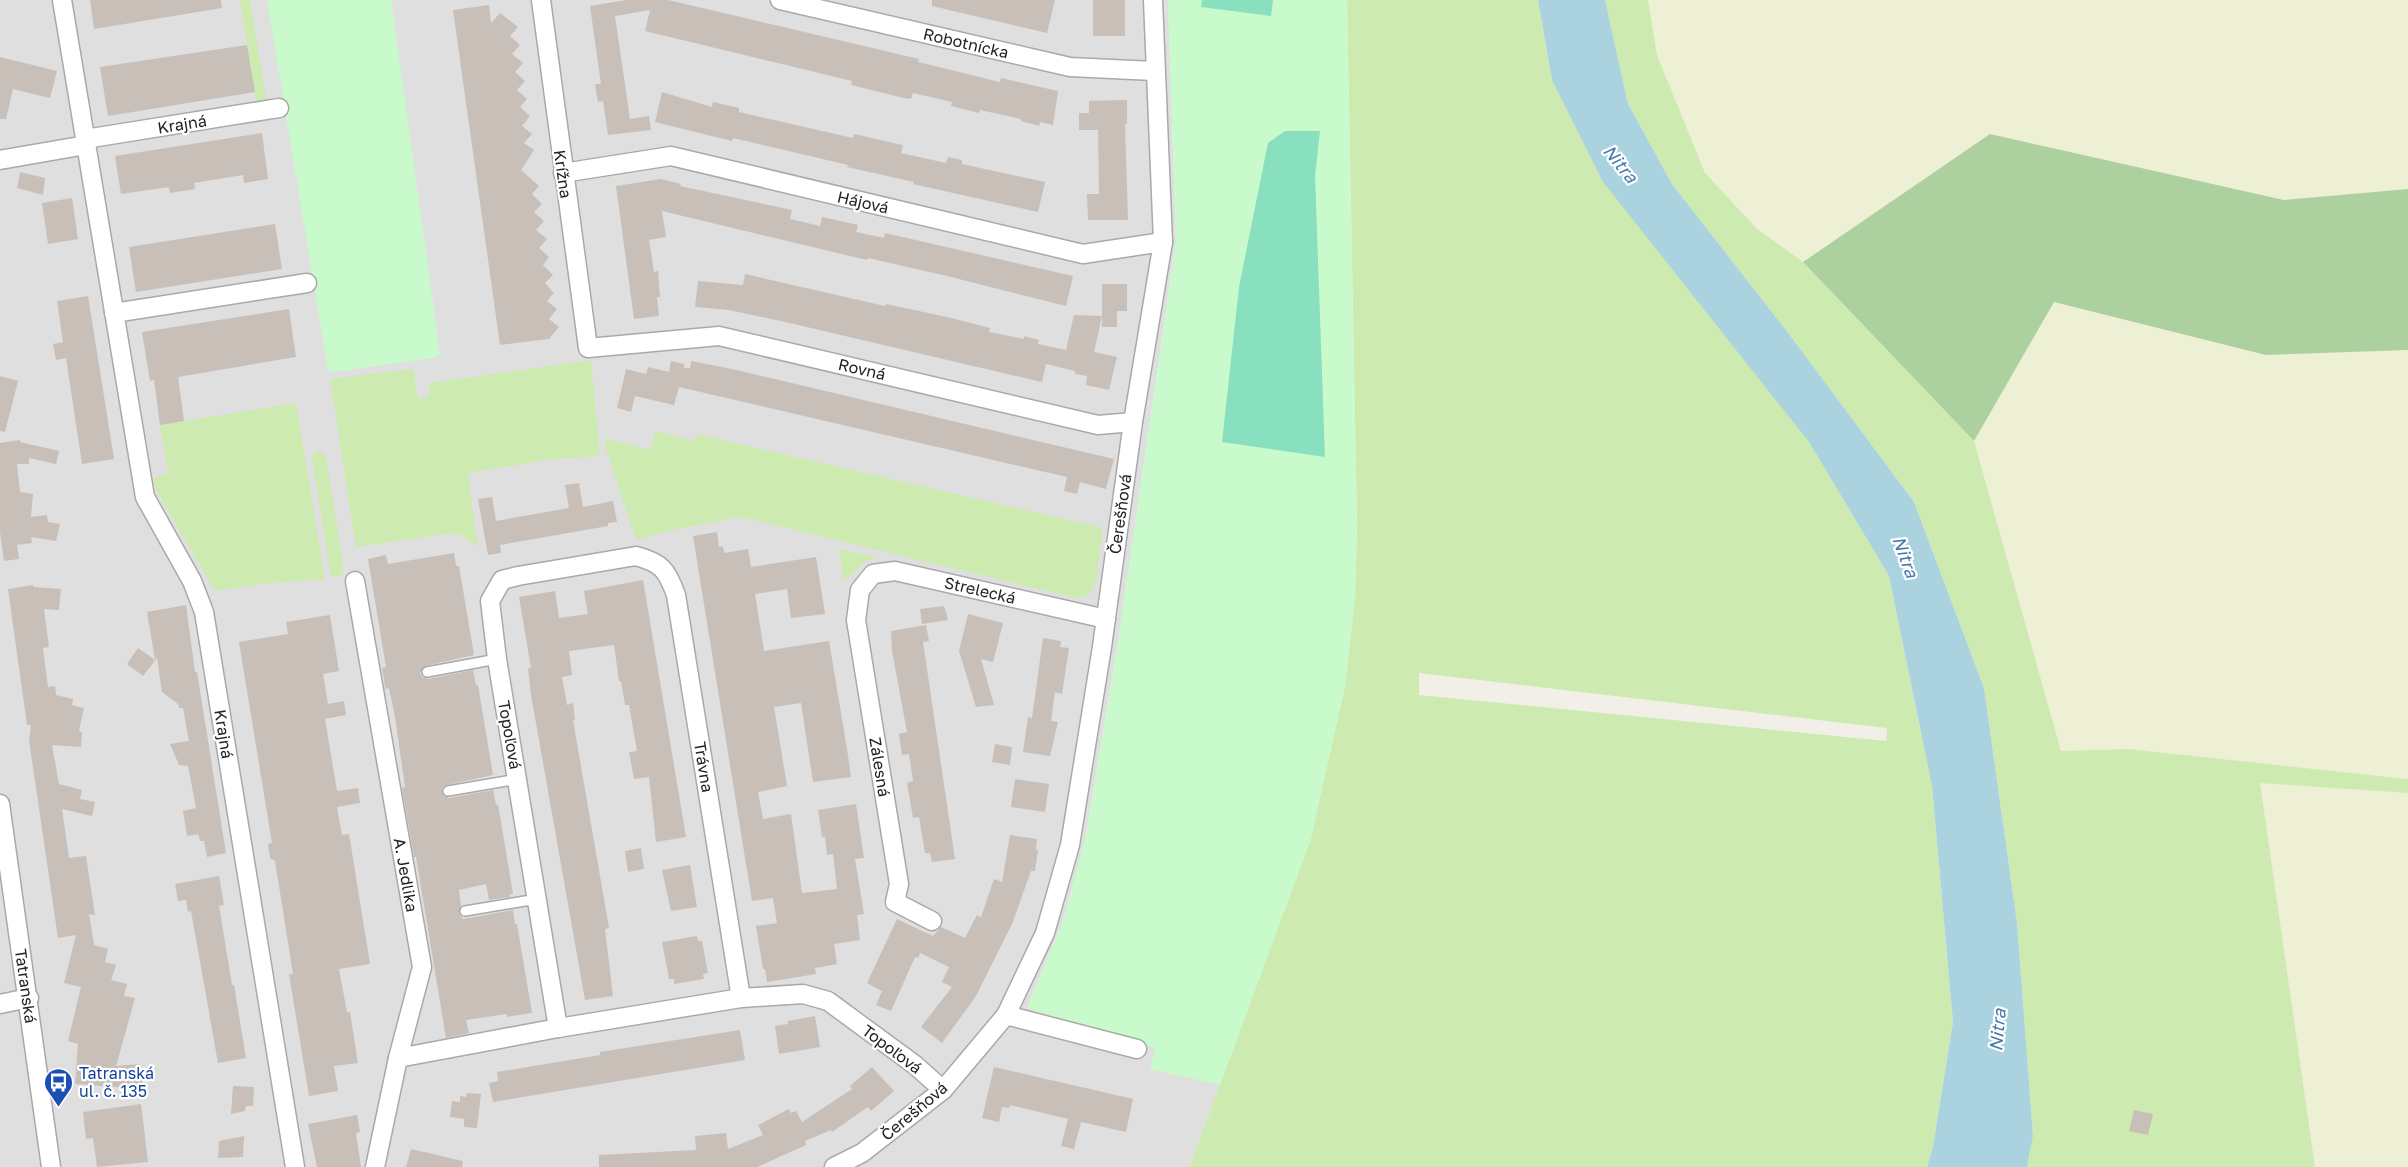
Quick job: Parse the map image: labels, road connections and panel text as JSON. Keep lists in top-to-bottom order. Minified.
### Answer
{"streets":{"street":["Robotnícka","Krajná","Krížna","Hájová","Rovná","Čerešňová","Strelecká","Topoľová","Trávna","Zálesná","A. Jedlika","Tatranská"]},"crossings":[["Robotnícka","Čerešňová"],["Krížna","Hájová"],["Krížna","Rovná"],["Hájová","Čerešňová"],["Rovná","Čerešňová"],["Čerešňová","Strelecká"],["Čerešňová","Topoľová"],["Strelecká","Zálesná"],["Topoľová","Trávna"],["Topoľová","A. Jedlika"]],"water":["Nitra"],"places":{"bus stop":["Tatranská ul. č. 135"]}}
